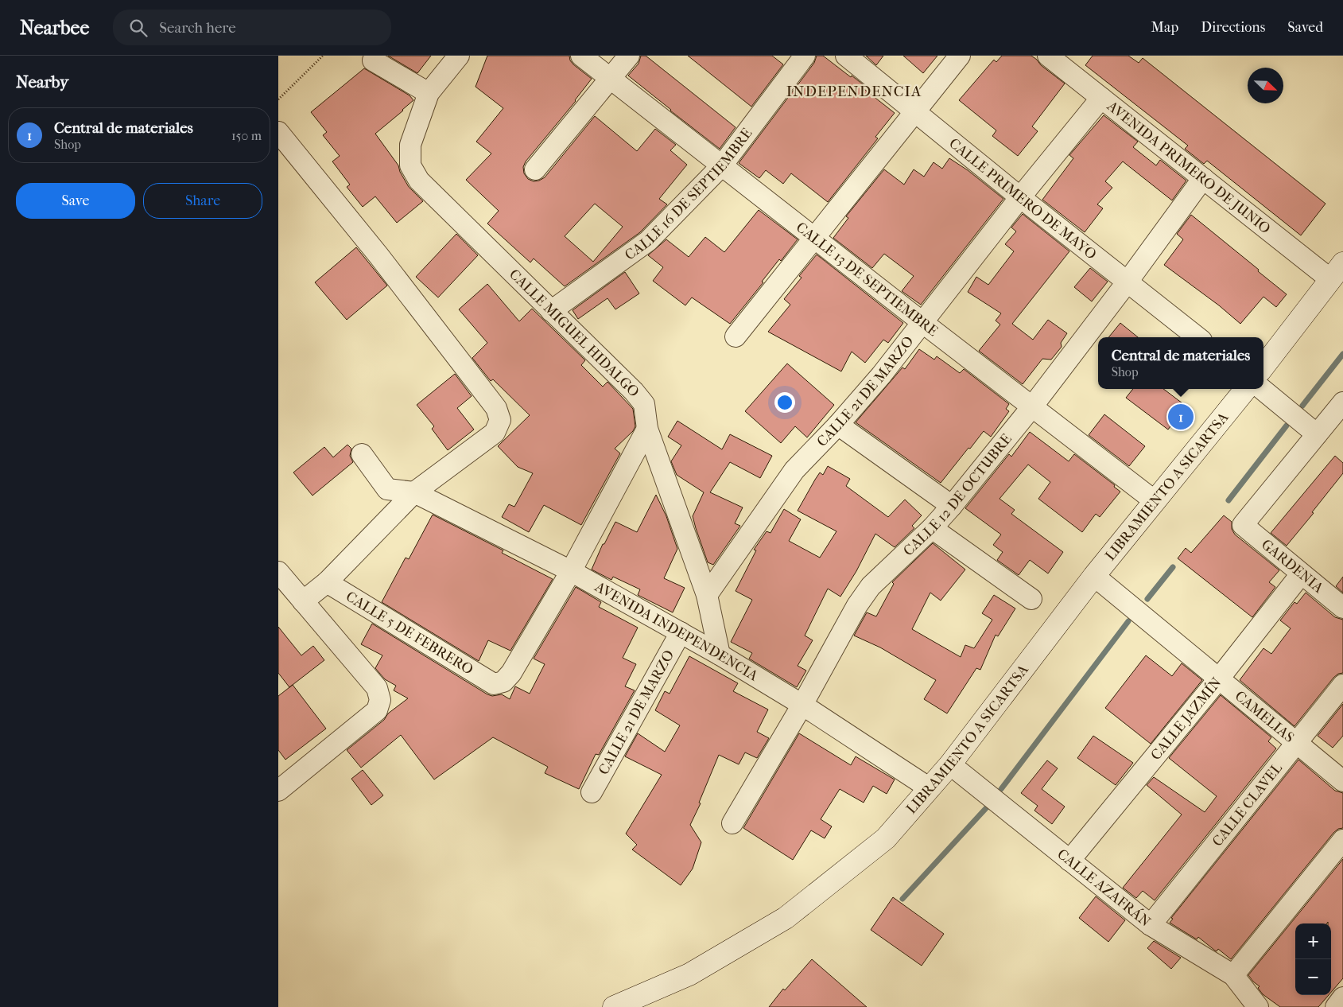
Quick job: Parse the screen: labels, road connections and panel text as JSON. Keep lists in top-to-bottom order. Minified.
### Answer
{"streets":{"main road":["LIBRAMIENTO A SICARTSA"],"street":["AVENIDA PRIMERO DE JUNIO","CALLE 16 DE SEPTIEMBRE","CALLE PRIMERO DE MAYO","CALLE 13 DE SEPTIEMBRE","CALLE MIGUEL HIDALGO","CALLE 21 DE MARZO","CALLE 12 DE OCTUBRE","GARDENIA","AVENIDA INDEPENDENCIA","CALLE 5 DE FEBRERO","CAMELIAS","CALLE JAZMÍN","CALLE CLAVEL","CALLE AZAFRÁN"]},"crossings":[["AVENIDA PRIMERO DE JUNIO","CALLE 21 DE MARZO"],["AVENIDA PRIMERO DE JUNIO","CALLE 12 DE OCTUBRE"],["CALLE 16 DE SEPTIEMBRE","CALLE 13 DE SEPTIEMBRE"],["CALLE 16 DE SEPTIEMBRE","CALLE MIGUEL HIDALGO"],["CALLE PRIMERO DE MAYO","CALLE 21 DE MARZO"],["CALLE PRIMERO DE MAYO","CALLE 12 DE OCTUBRE"],["CALLE 13 DE SEPTIEMBRE","CALLE 21 DE MARZO"],["CALLE 13 DE SEPTIEMBRE","LIBRAMIENTO A SICARTSA"],["CALLE 13 DE SEPTIEMBRE","CALLE 12 DE OCTUBRE"],["CALLE MIGUEL HIDALGO","CALLE 21 DE MARZO"],["CALLE MIGUEL HIDALGO","AVENIDA INDEPENDENCIA"],["CALLE 21 DE MARZO","AVENIDA INDEPENDENCIA"],["LIBRAMIENTO A SICARTSA","AVENIDA INDEPENDENCIA"],["LIBRAMIENTO A SICARTSA","CAMELIAS"],["LIBRAMIENTO A SICARTSA","CALLE AZAFRÁN"],["CALLE 12 DE OCTUBRE","AVENIDA INDEPENDENCIA"],["GARDENIA","CALLE JAZMÍN"],["AVENIDA INDEPENDENCIA","CALLE 5 DE FEBRERO"],["CAMELIAS","CALLE JAZMÍN"],["CAMELIAS","CALLE CLAVEL"],["CALLE JAZMÍN","CALLE AZAFRÁN"],["CALLE CLAVEL","CALLE AZAFRÁN"]],"districts":["INDEPENDENCIA"],"north":"bottom right","page":{"header":"Nearbee","search":"Search here","nav":["Map","Directions","Saved"],"heading":"Nearby","list":[{"mark":"1","name":"Central de materiales","note":"Shop","value":"150 m"}],"buttons":["Save","Share"],"popup":["Central de materiales","Shop"],"pins":"1","map_buttons":["+","−"]}}
